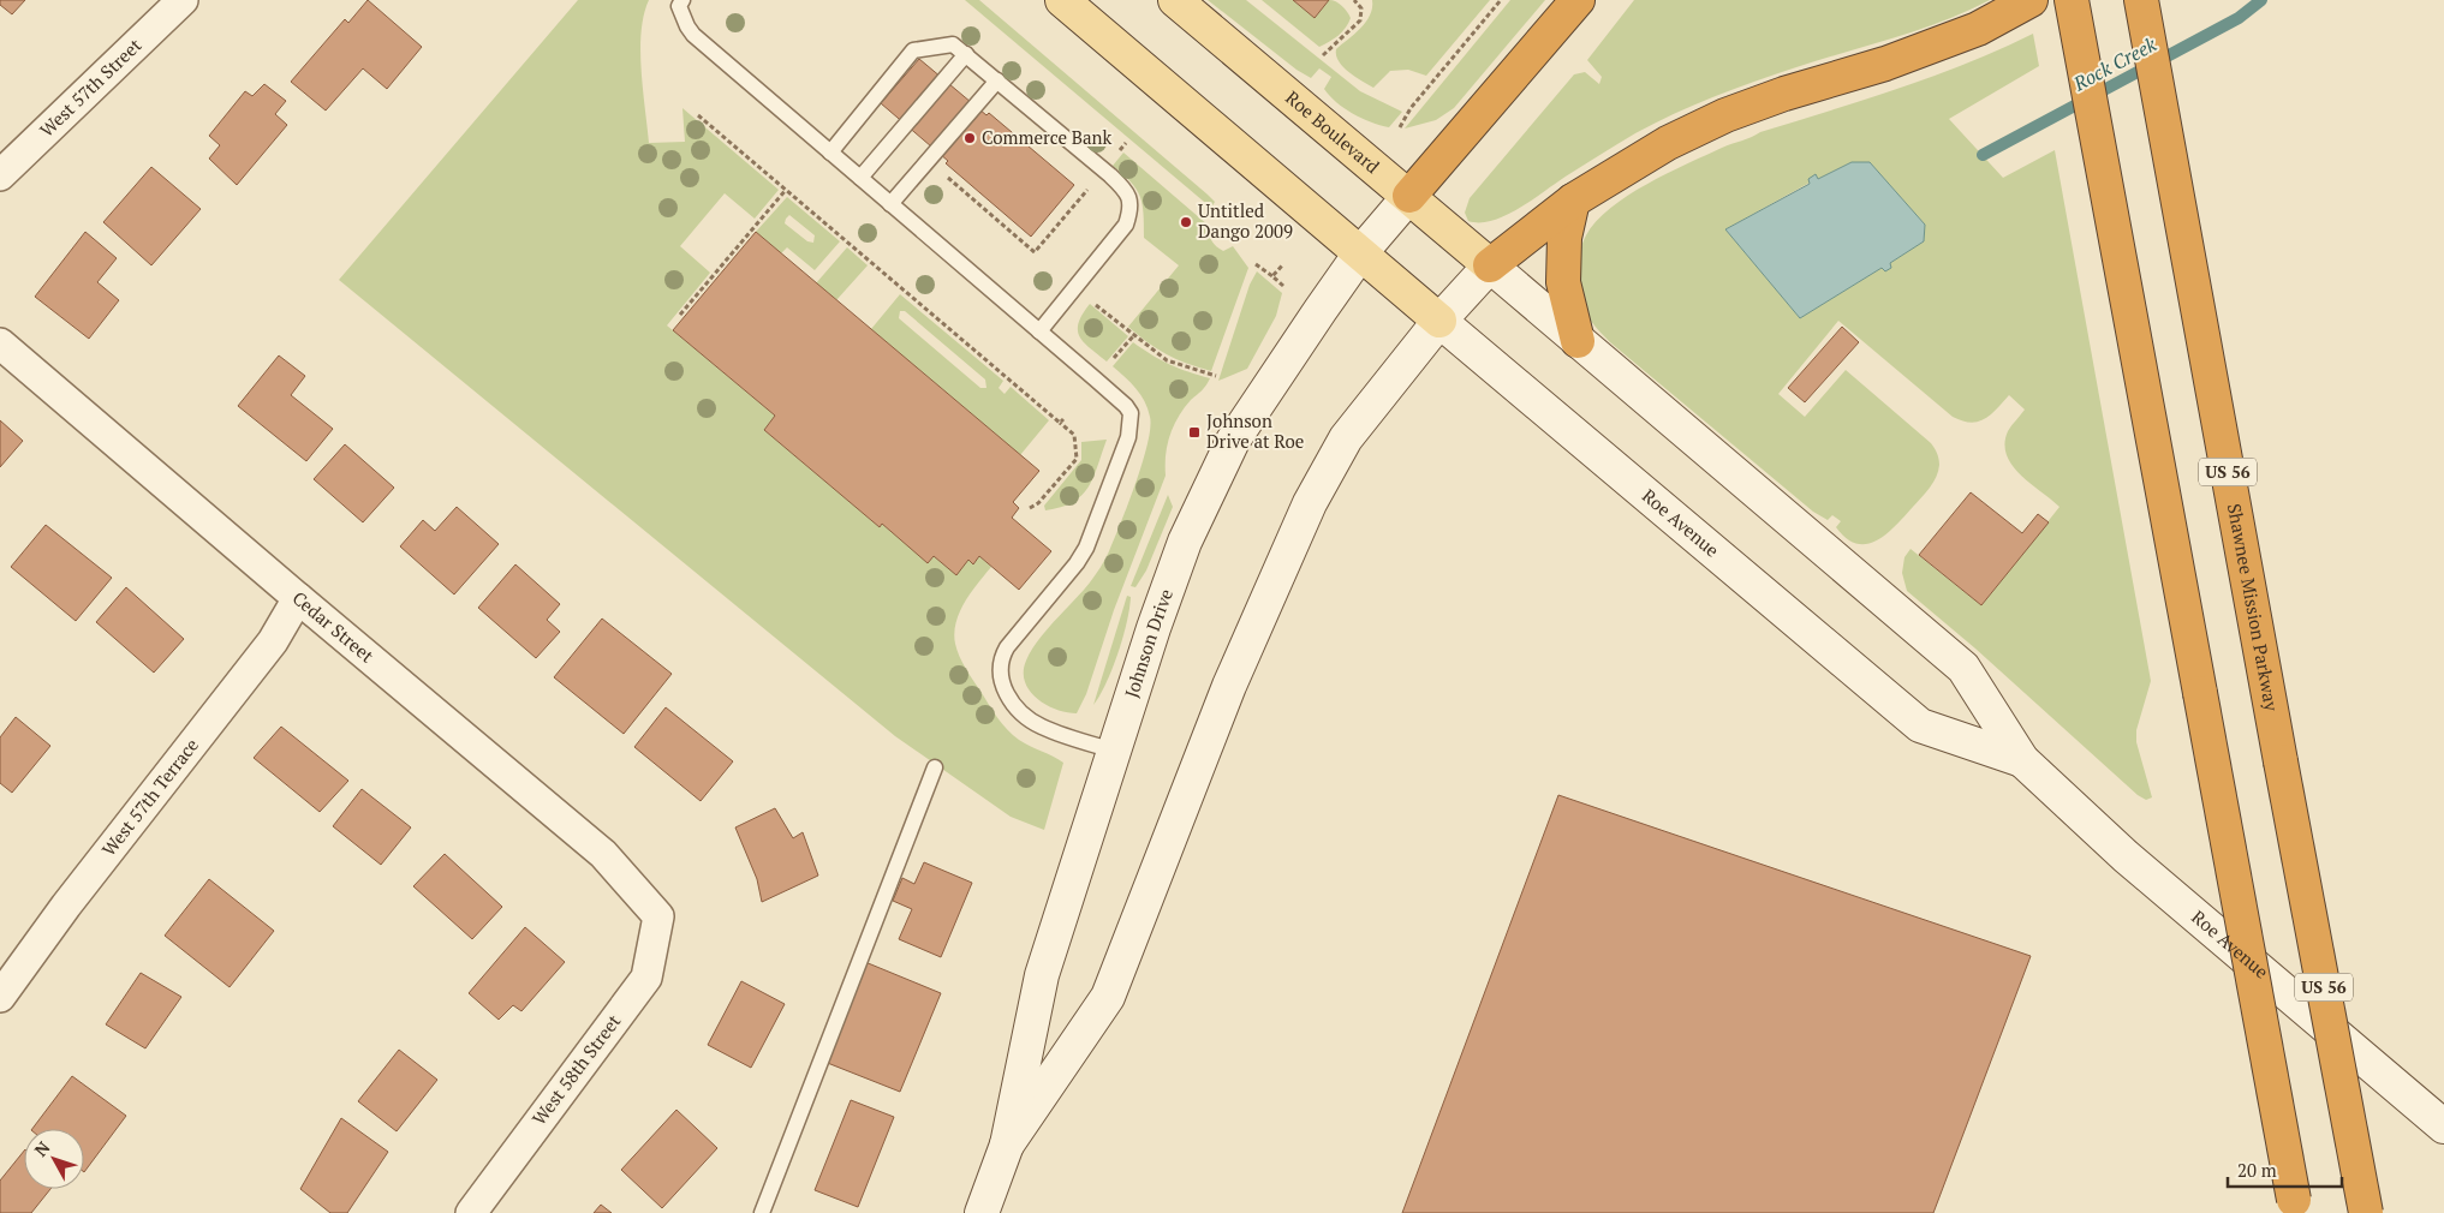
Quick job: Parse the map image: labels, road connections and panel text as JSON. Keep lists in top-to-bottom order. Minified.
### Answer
{"streets":{"highway":["US 56","Shawnee Mission Parkway"],"main road":["Roe Boulevard","Roe Avenue","Johnson Drive"],"street":["West 57th Street","Cedar Street","West 57th Terrace","West 58th Street"]},"crossings":[["Roe Boulevard","Roe Avenue"],["Roe Boulevard","Johnson Drive"],["Roe Avenue","Johnson Drive"],["Cedar Street","West 57th Terrace"],["Cedar Street","West 58th Street"]],"water":["Rock Creek"],"places":{"other":["Commerce Bank","Untitled Dango 2009"],"transit":["Johnson Drive at Roe"]},"scale_bar":"20 m","north":"top left"}
